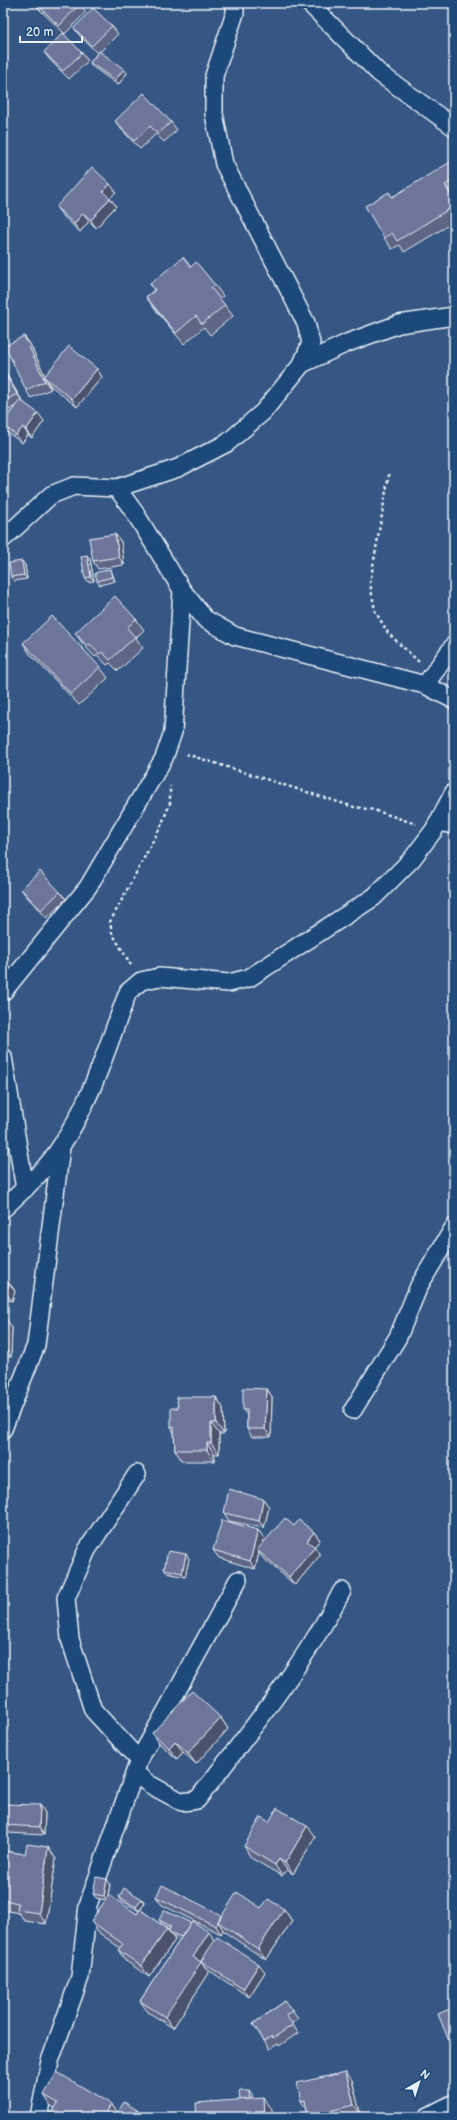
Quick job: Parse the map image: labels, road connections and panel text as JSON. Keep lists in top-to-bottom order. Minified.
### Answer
{"scale_bar":"20 m","north":"top right"}
